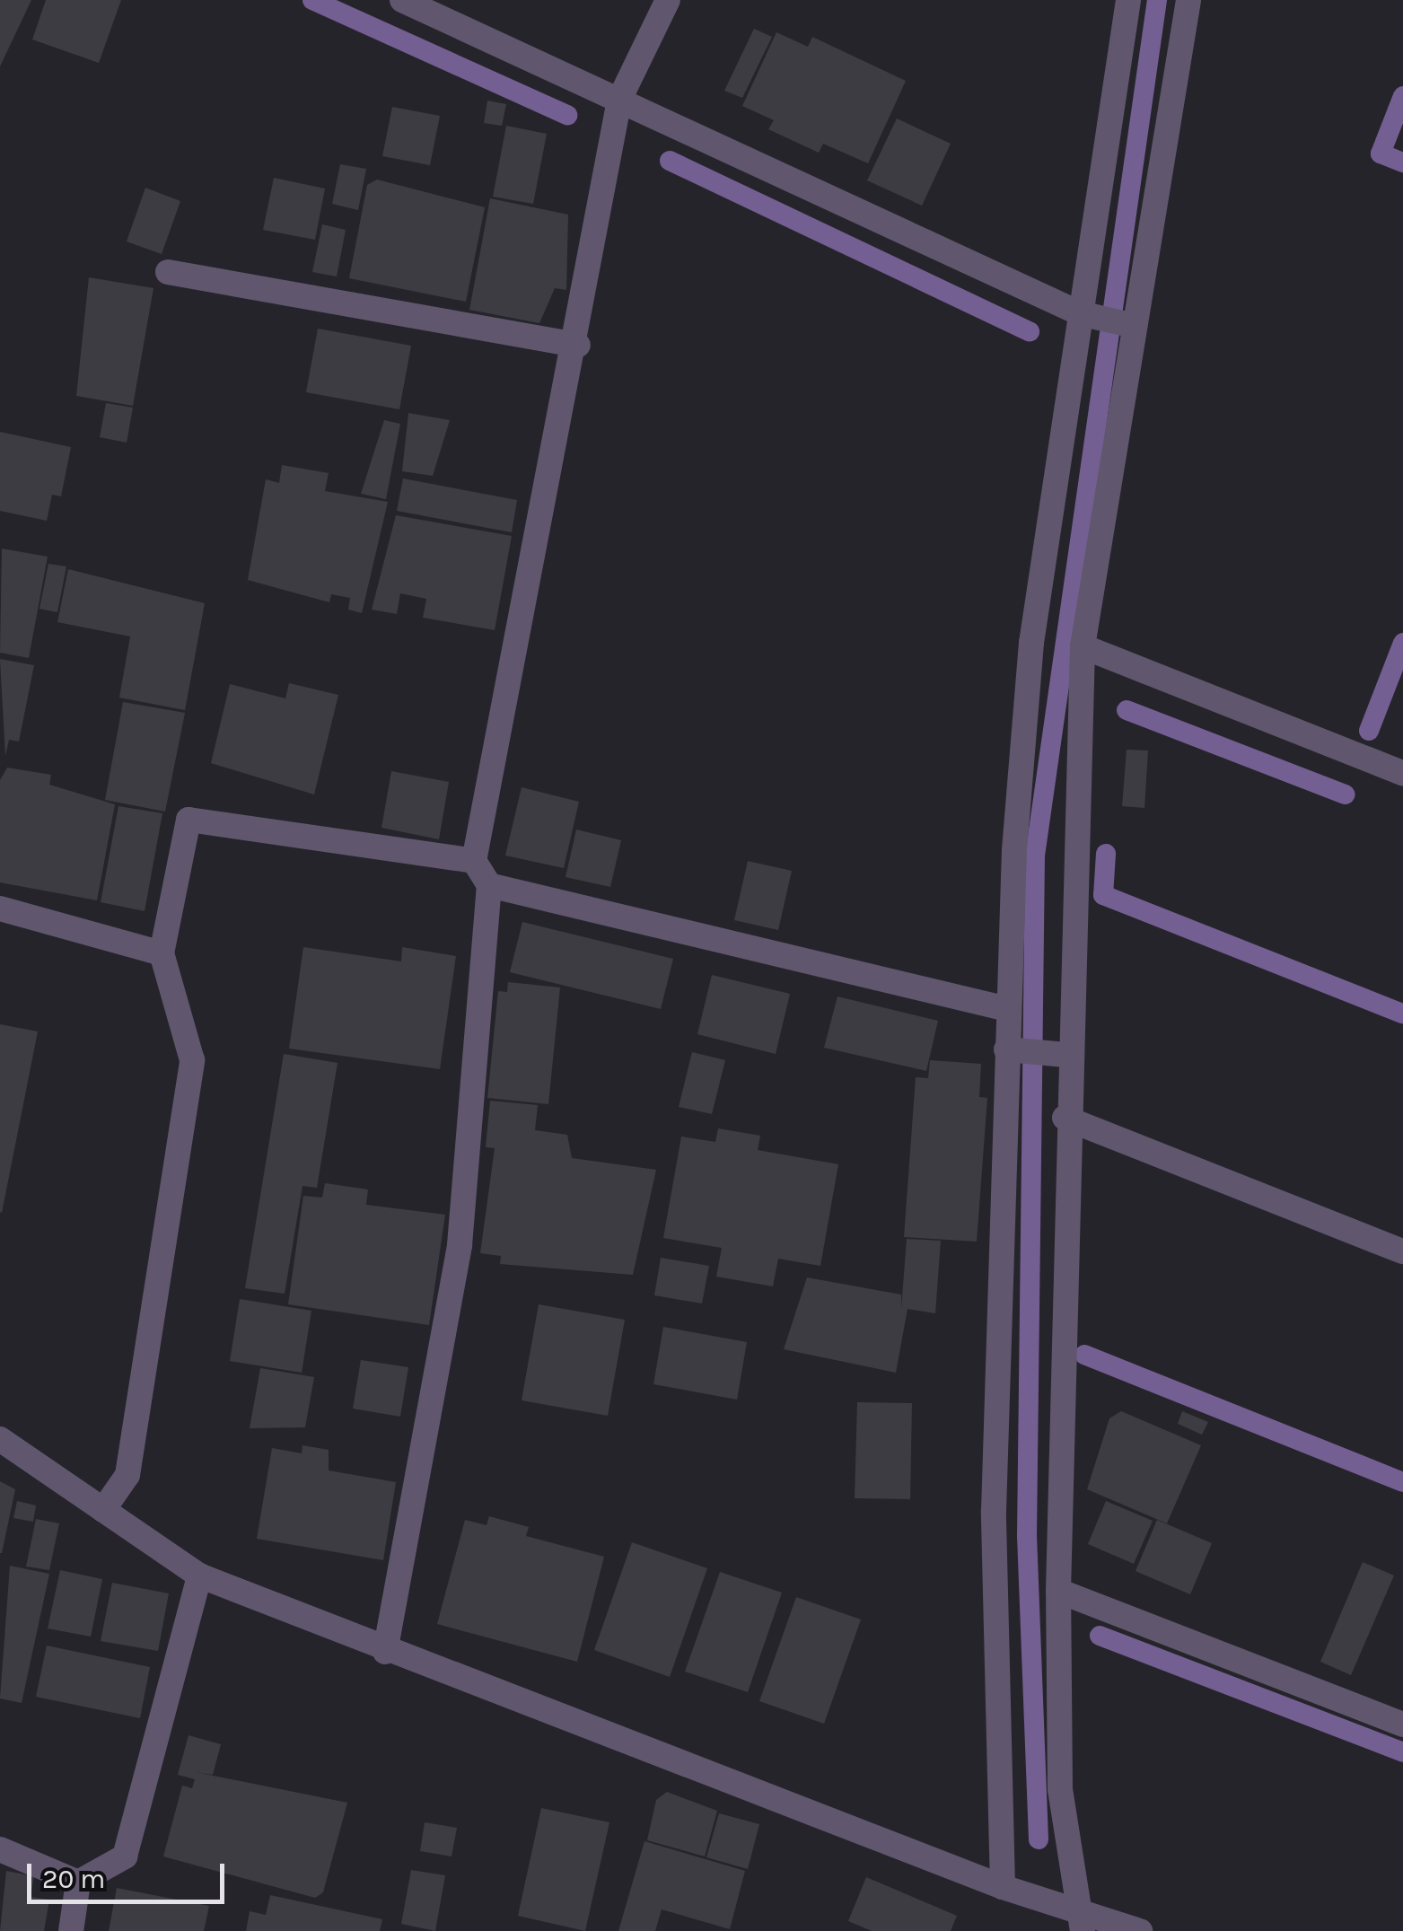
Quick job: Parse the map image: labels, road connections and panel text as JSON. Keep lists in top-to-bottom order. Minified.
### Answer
{"scale_bar":"20 m"}
